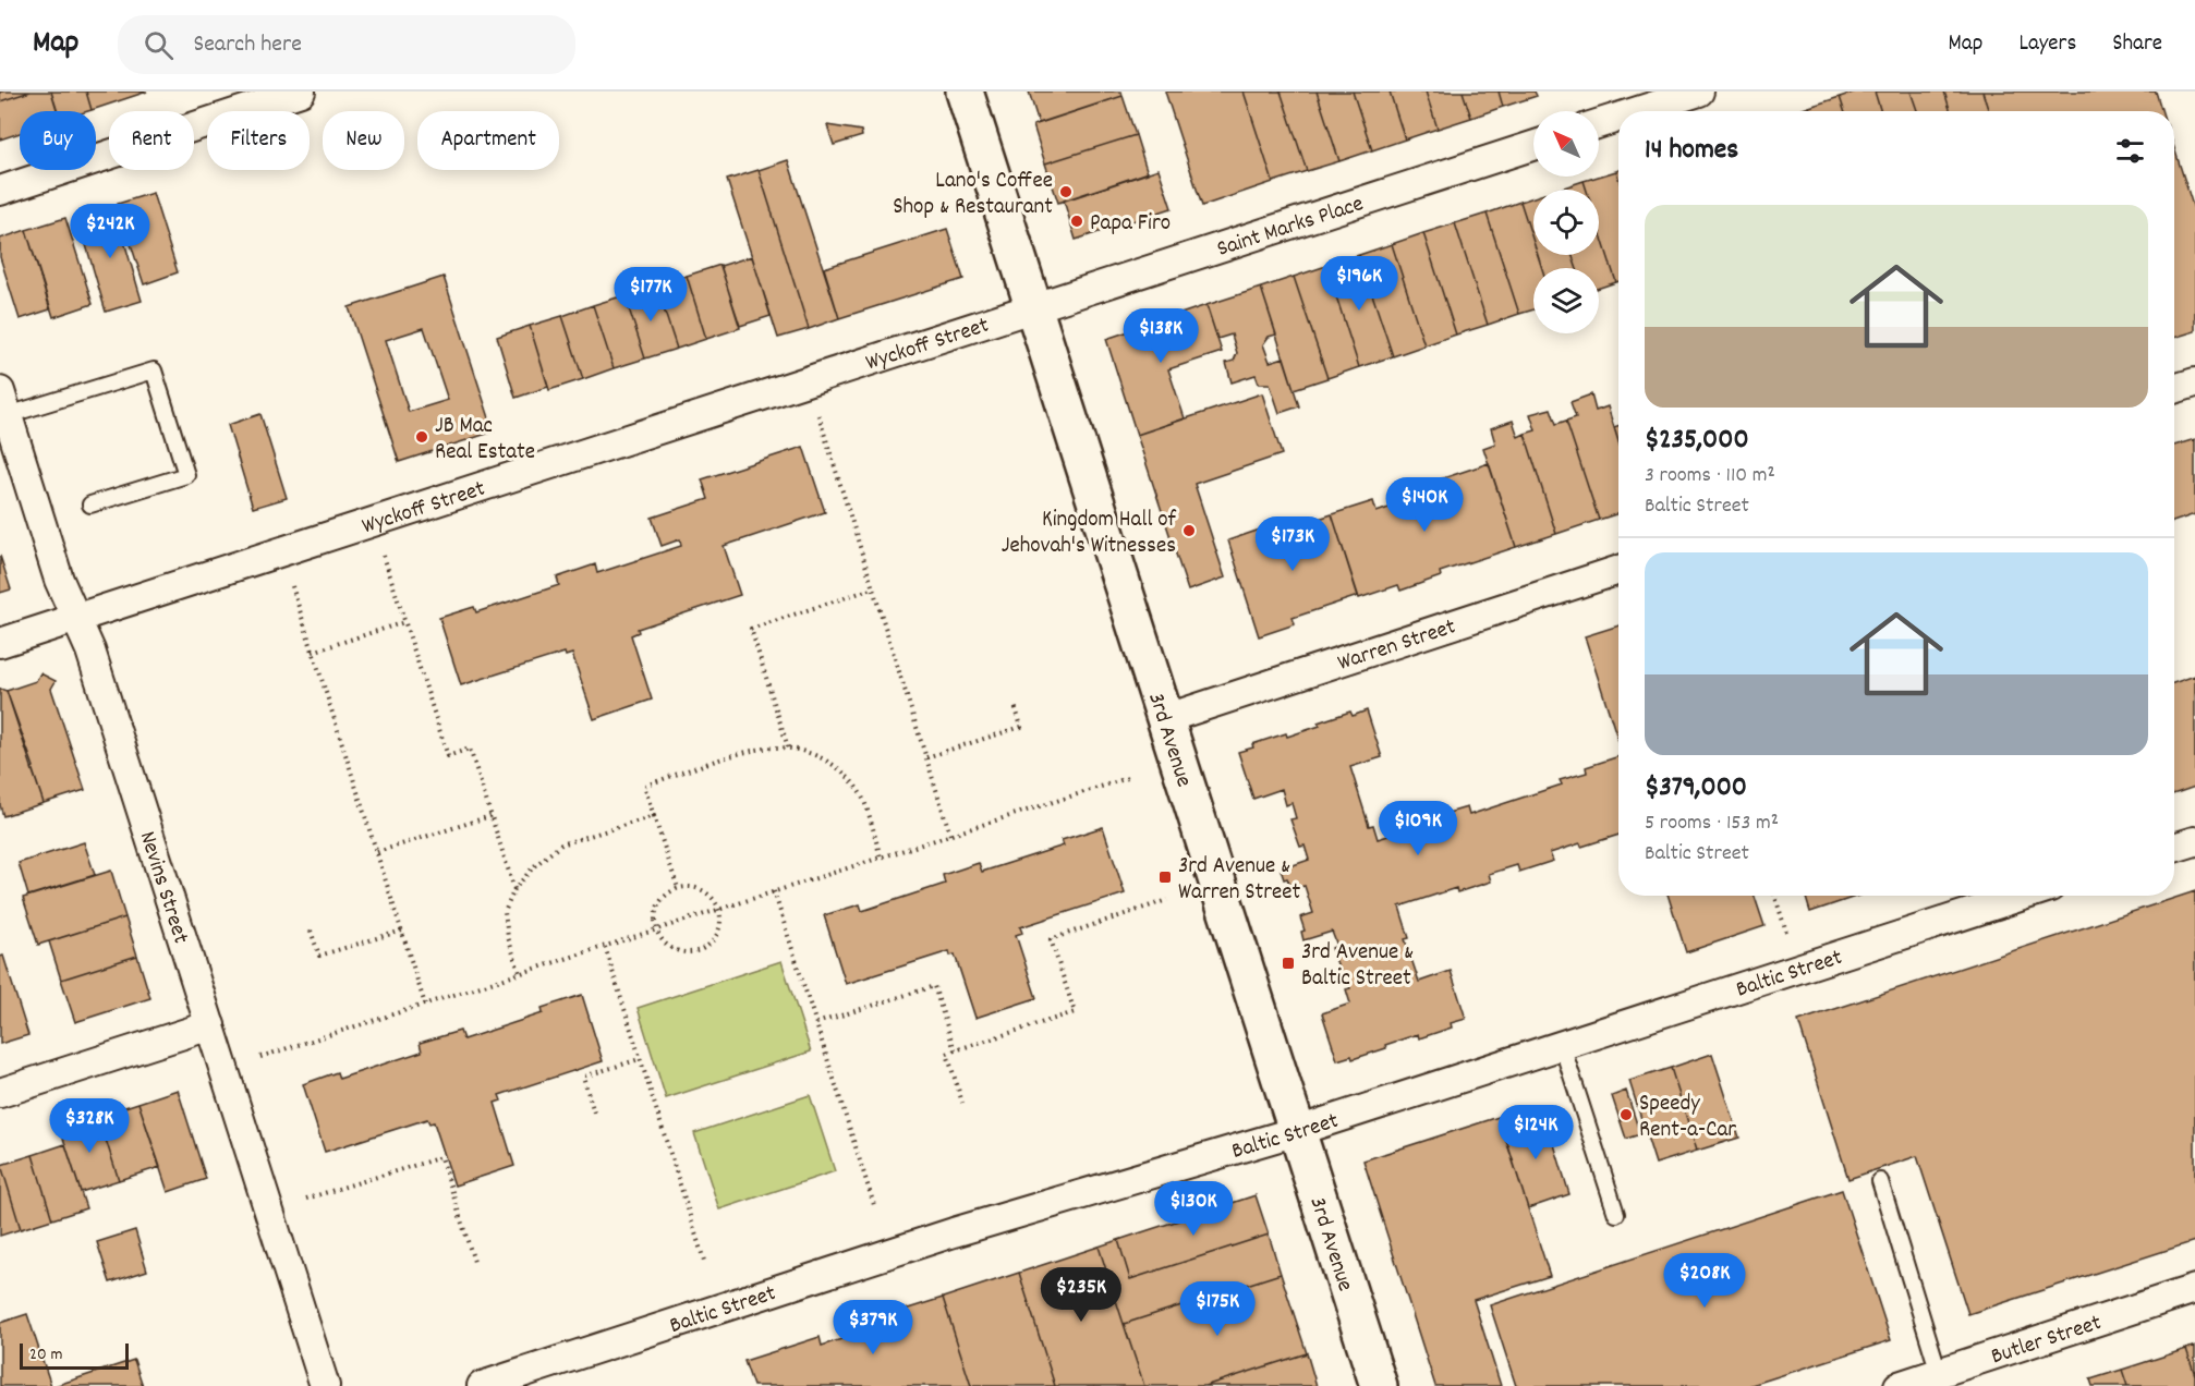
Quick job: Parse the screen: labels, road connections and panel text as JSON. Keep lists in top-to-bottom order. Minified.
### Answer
{"streets":{"main road":["3rd Avenue"],"street":["Saint Marks Place","Wyckoff Street","Warren Street","Nevins Street","Baltic Street","Butler Street"]},"crossings":[["Saint Marks Place","Wyckoff Street"],["Saint Marks Place","3rd Avenue"],["Wyckoff Street","3rd Avenue"],["Wyckoff Street","Nevins Street"],["Warren Street","3rd Avenue"],["3rd Avenue","Baltic Street"]],"places":{"other":["Lano's Coffee Shop & Restaurant","Papa Firo","JB Mac Real Estate","Kingdom Hall of Jehovah's Witnesses","Speedy Rent-a-Car"],"transit":["3rd Avenue & Warren Street","3rd Avenue & Baltic Street"]},"scale_bar":"20 m","north":"top left","page":{"header":"Map","search":"Search here","nav":["Map","Layers","Share"],"chip":["Buy","Rent","Filters","New","Apartment"],"heading":"14 homes","list":[{"name":"$235,000","note":"3 rooms · 110 m² · Baltic Street"},{"name":"$379,000","note":"5 rooms · 153 m² · Baltic Street"}],"price":["$242K","$196K","$177K","$138K","$140K","$173K","$109K","$328K","$124K","$130K","$208K","$235K","$175K","$379K"],"scale":"20 m"}}
